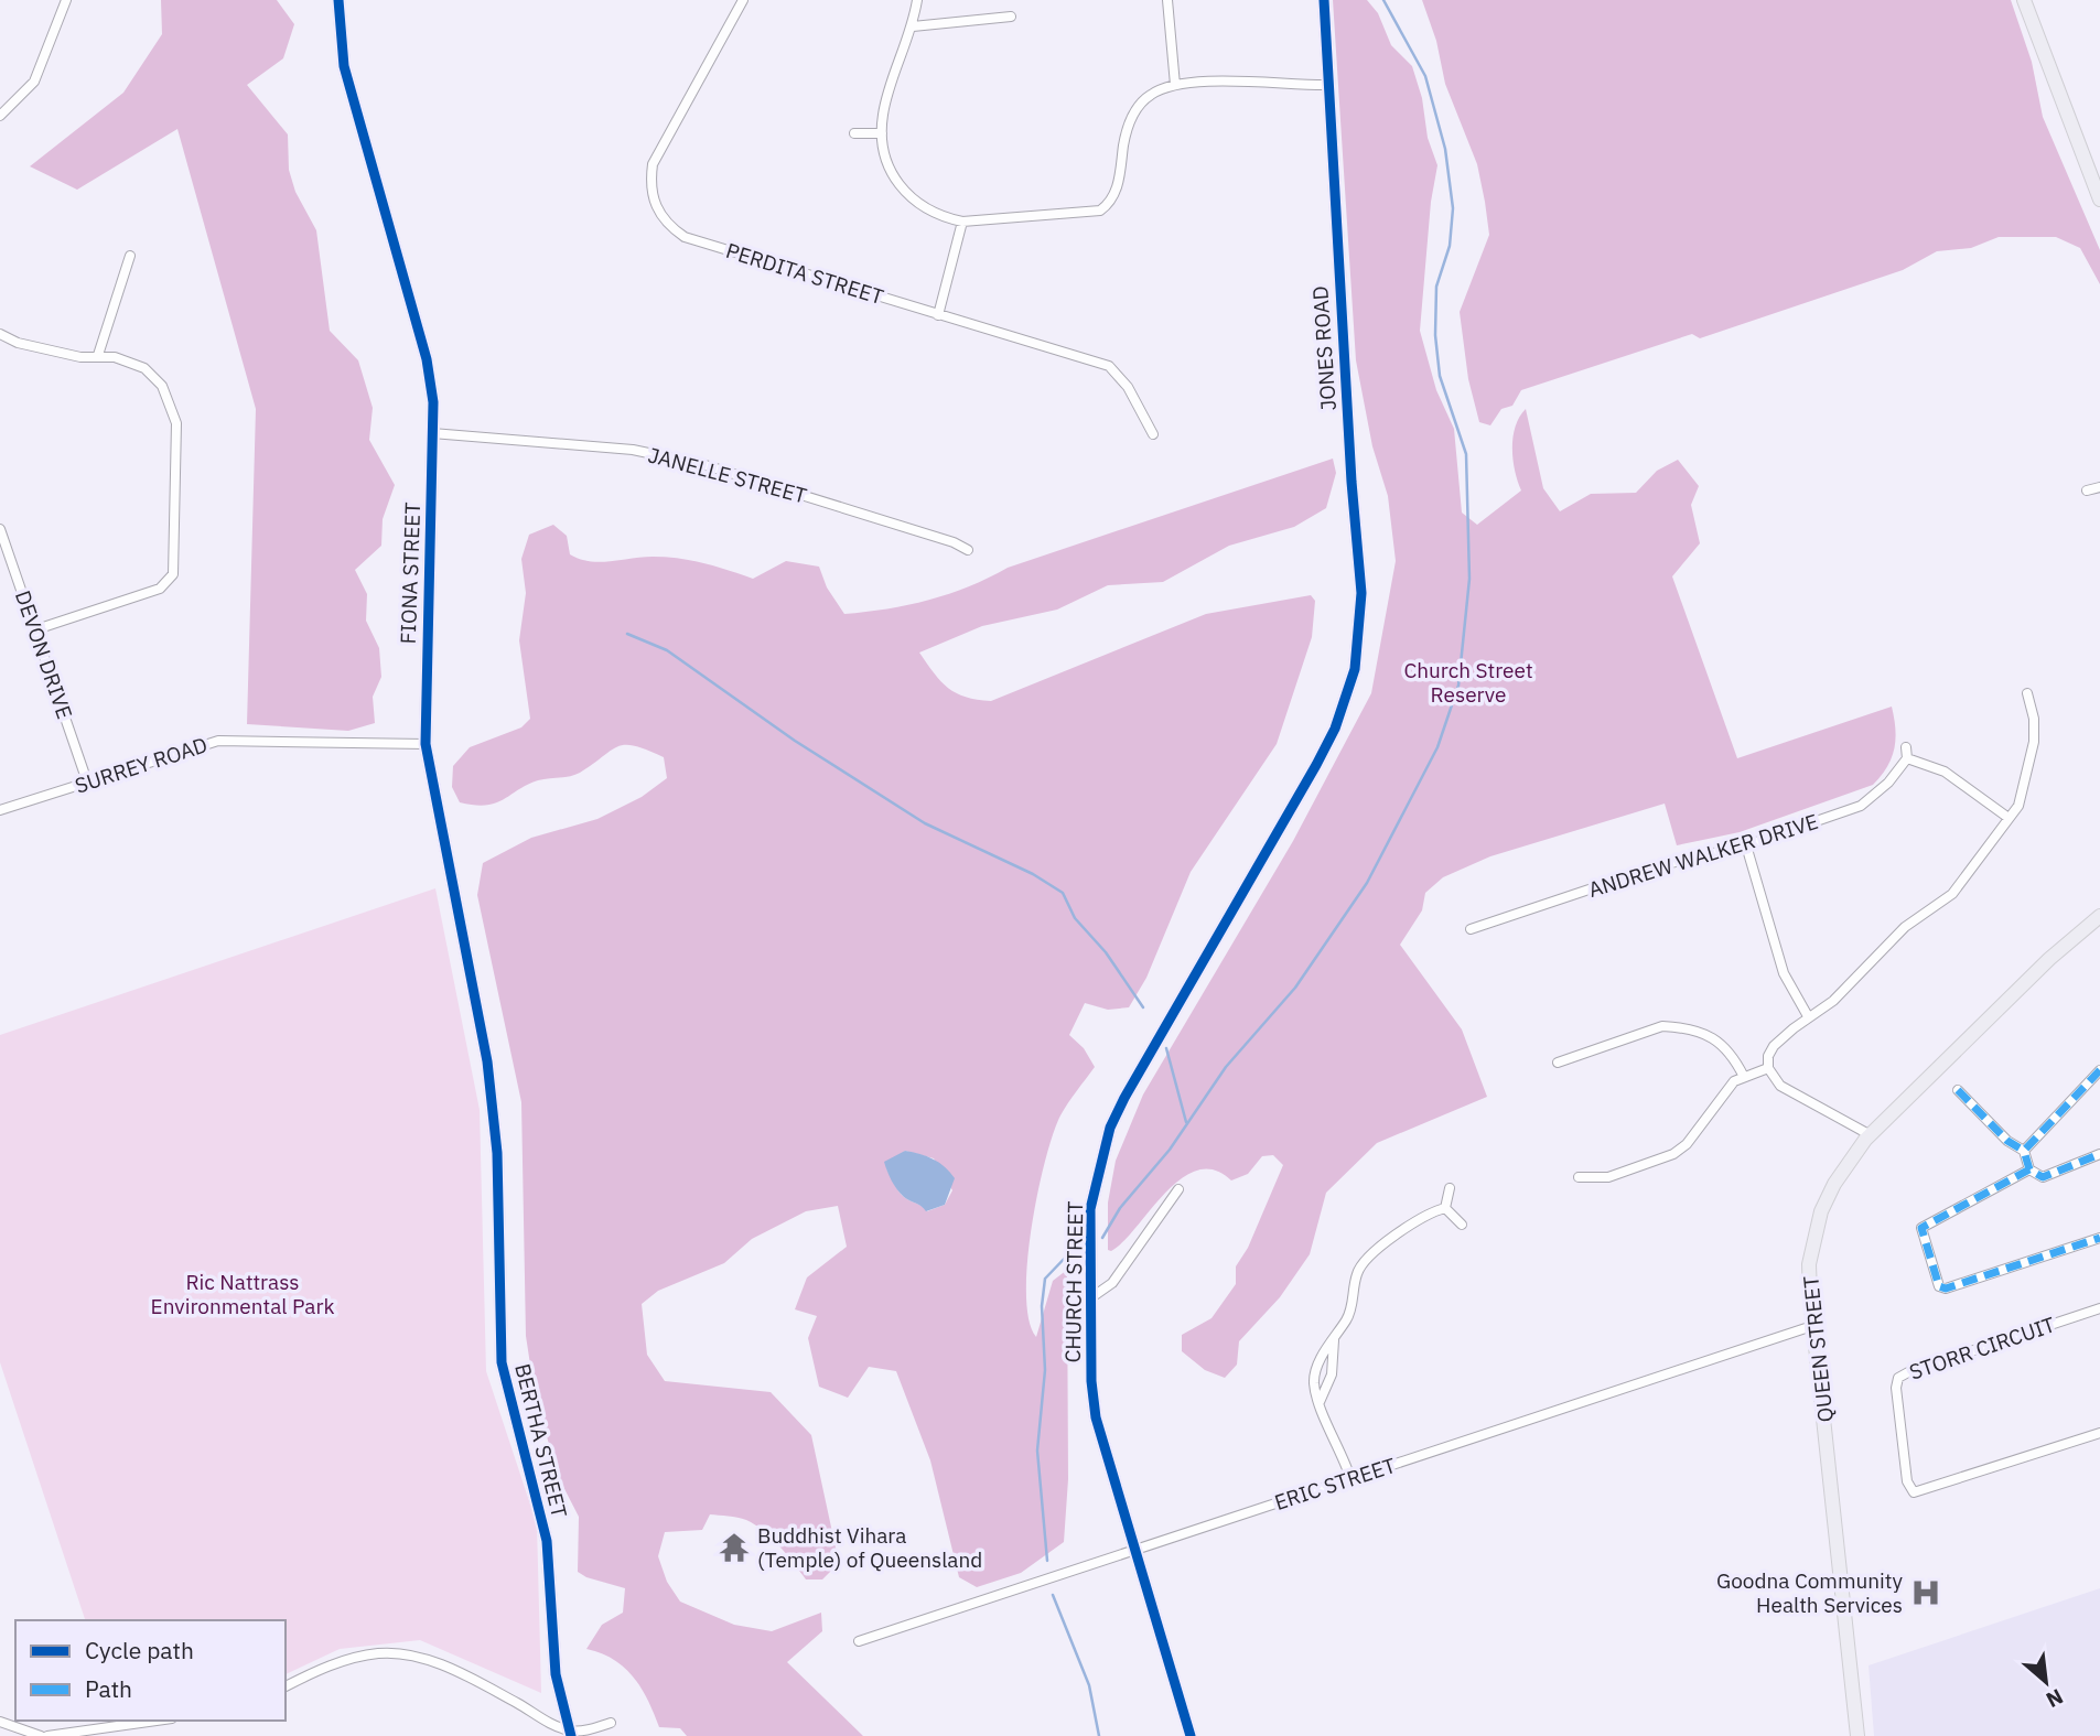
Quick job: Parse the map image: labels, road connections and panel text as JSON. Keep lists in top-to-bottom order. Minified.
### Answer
{"streets":{"main road":["QUEEN STREET"],"street":["PERDITA STREET","JONES ROAD","JANELLE STREET","FIONA STREET","DEVON DRIVE","SURREY ROAD","ANDREW WALKER DRIVE","CHURCH STREET","STORR CIRCUIT","BERTHA STREET","ERIC STREET"]},"crossings":[["JONES ROAD","CHURCH STREET"],["JANELLE STREET","FIONA STREET"],["FIONA STREET","SURREY ROAD"],["FIONA STREET","BERTHA STREET"],["DEVON DRIVE","SURREY ROAD"],["CHURCH STREET","ERIC STREET"],["QUEEN STREET","ERIC STREET"]],"parks":["Church Street Reserve","Ric Nattrass Environmental Park"],"places":{"temple":["Buddhist Vihara (Temple) of Queensland"],"hospital":["Goodna Community Health Services"]},"legend":["Cycle path","Path"],"north":"bottom right"}
